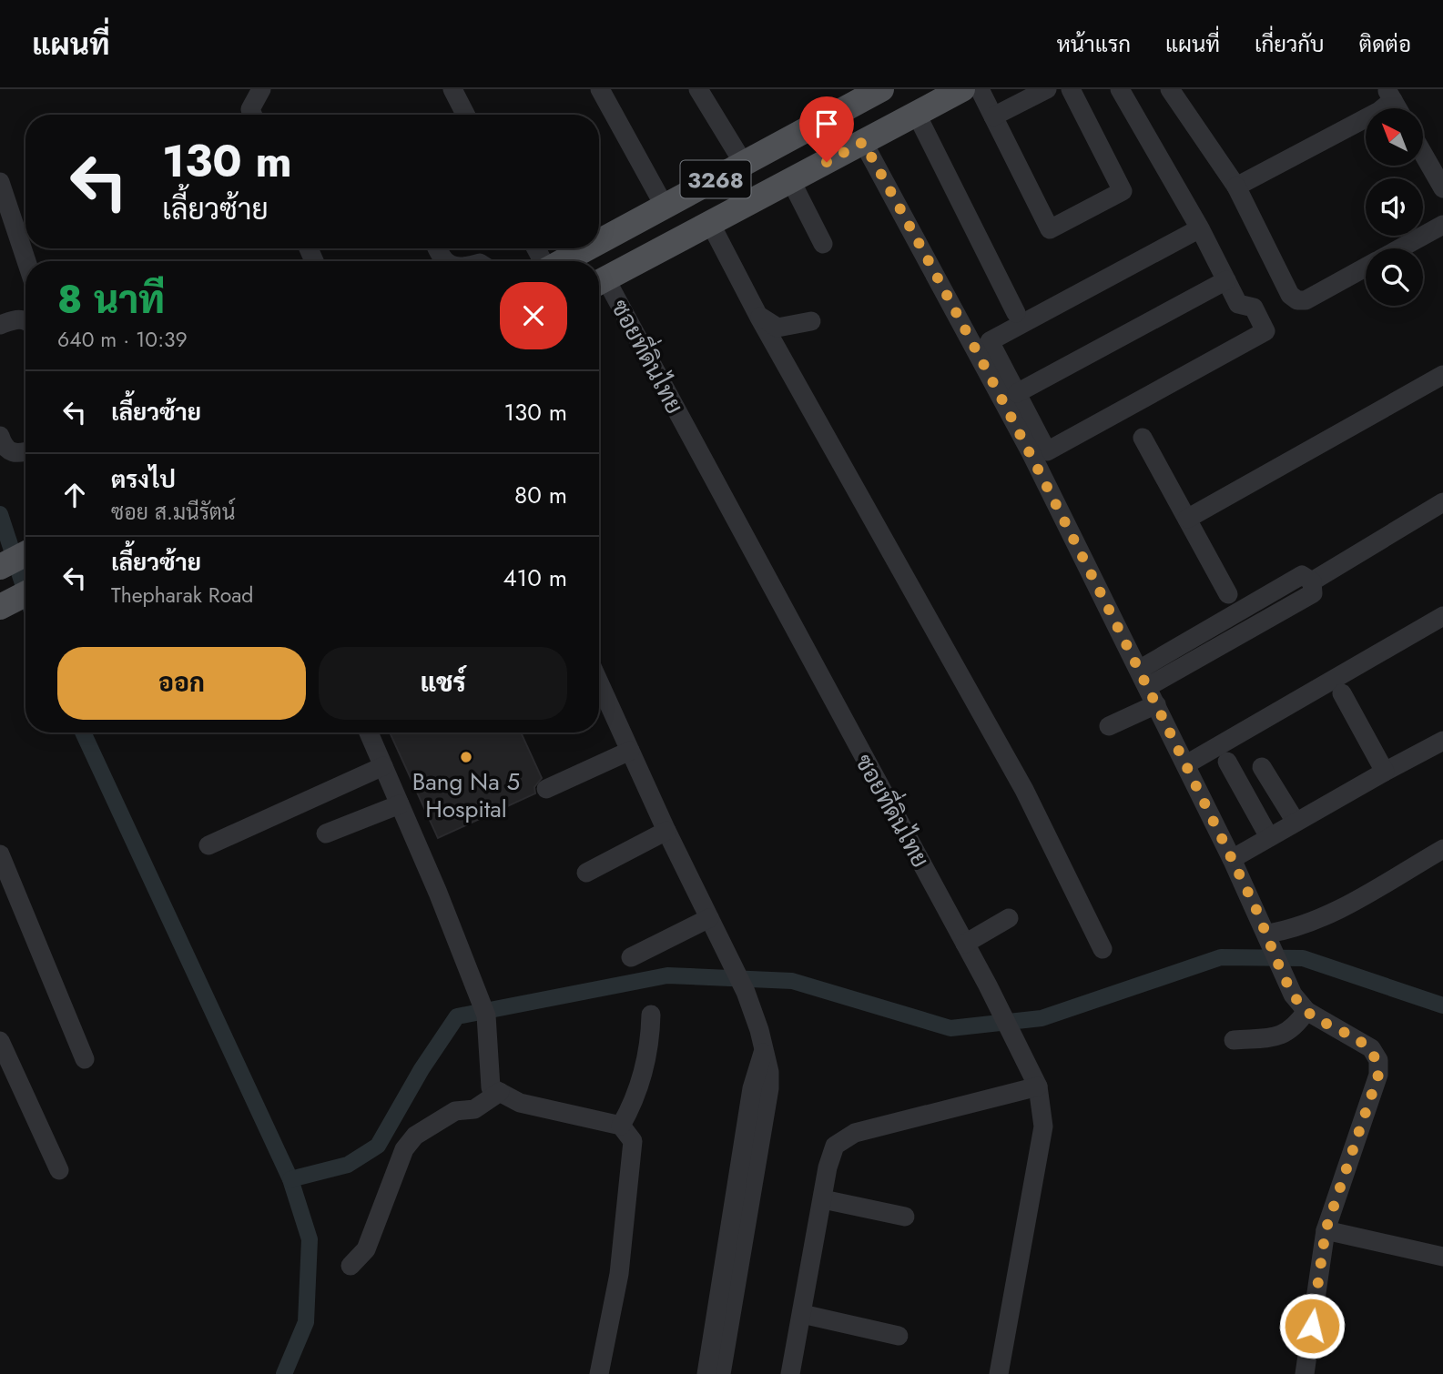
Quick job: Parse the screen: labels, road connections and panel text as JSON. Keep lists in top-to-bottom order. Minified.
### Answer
{"streets":{"main road":["3268"],"street":["ซอยที่ดินไทย"]},"places":["Bang Na 5 Hospital"],"north":"top left","page":{"header":"แผนที่","nav":["หน้าแรก","แผนที่","เกี่ยวกับ","ติดต่อ"],"turn":["130 m","เลี้ยวซ้าย"],"heading":["8 นาที","640 m · 10:39"],"list":[{"name":"เลี้ยวซ้าย","value":"130 m"},{"name":"ตรงไป","note":"ซอย ส.มนีรัตน์","value":"80 m"},{"name":"เลี้ยวซ้าย","note":"Thepharak Road","value":"410 m"}],"buttons":["ออก","แชร์"]}}
